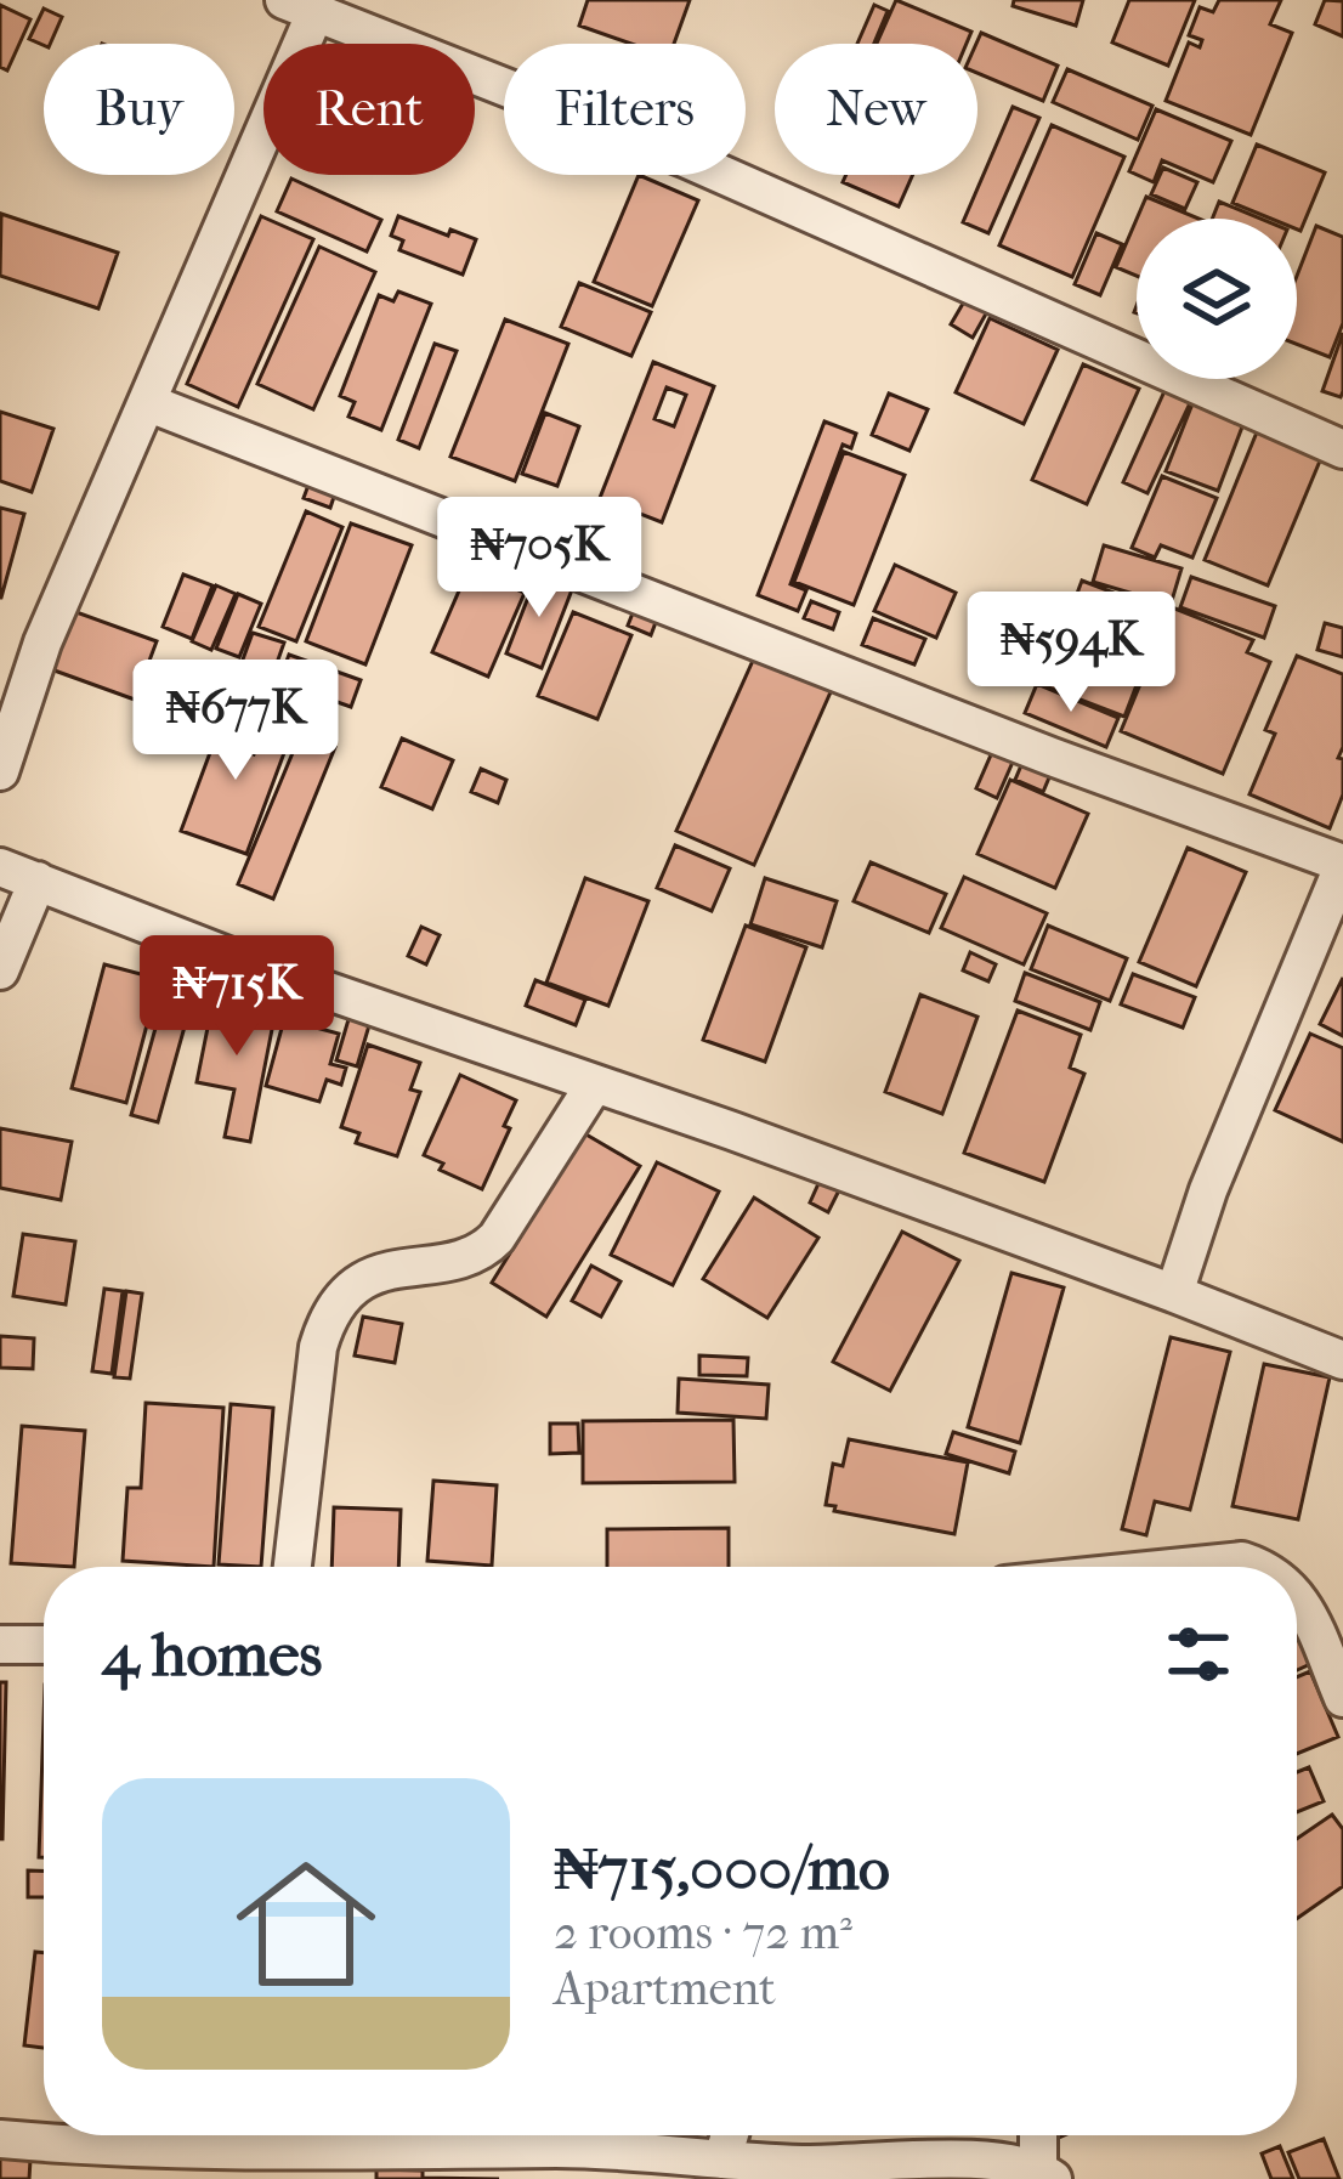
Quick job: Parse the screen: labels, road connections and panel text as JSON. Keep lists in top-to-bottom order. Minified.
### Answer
{"page":{"chip":["Buy","Rent","Filters","New"],"price":["₦705K","₦594K","₦677K","₦715K"],"heading":"4 homes","list":[{"name":"₦715,000/mo","note":"2 rooms · 72 m² · Apartment"}]}}
